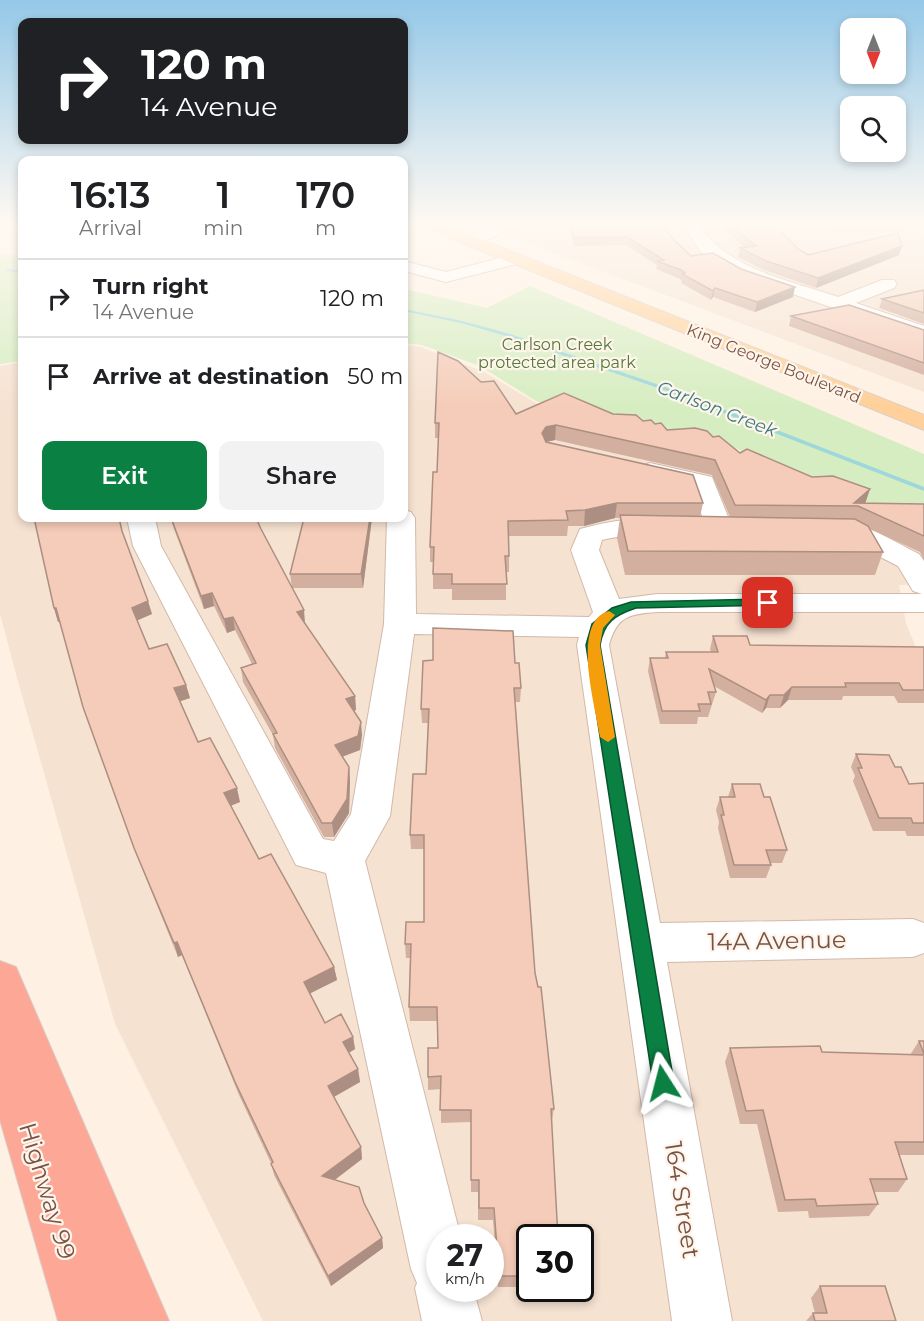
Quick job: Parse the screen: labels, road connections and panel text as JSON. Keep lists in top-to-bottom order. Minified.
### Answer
{"streets":{"highway":["Highway 99"],"main road":["King George Boulevard"],"street":["14A Avenue","164 Street"]},"crossings":[["14A Avenue","164 Street"]],"water":["Carlson Creek"],"parks":["Carlson Creek protected area park"],"north":"bottom","page":{"turn":["120 m","14 Avenue"],"eta":["16:13","Arrival","1","min","170","m"],"list":[{"name":"Turn right","note":"14 Avenue","value":"120 m"},{"name":"Arrive at destination","value":"50 m"}],"buttons":["Exit","Share"],"speed":"27 km/h","limit":"30"}}
